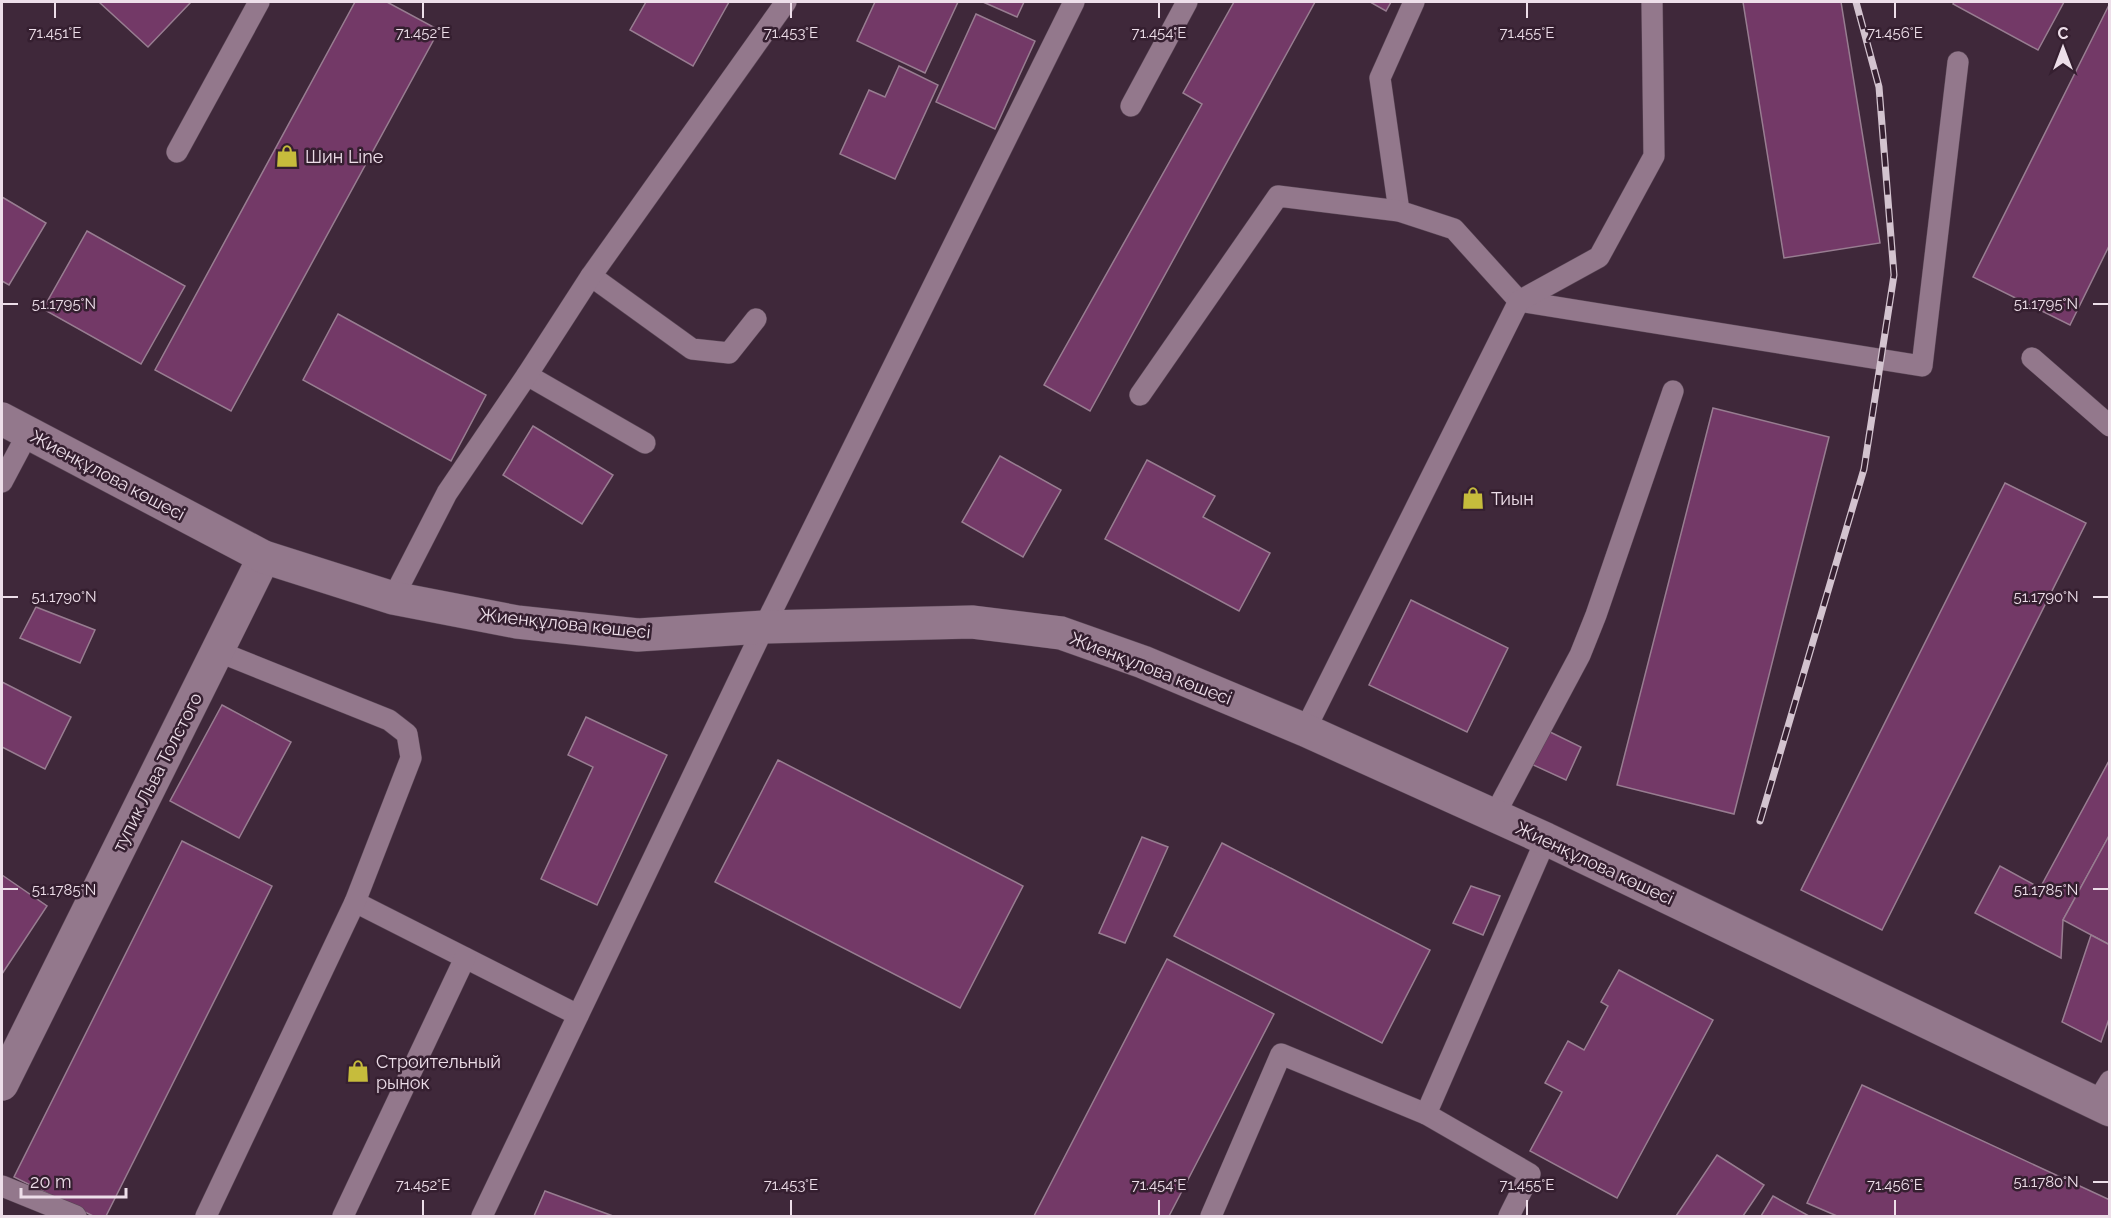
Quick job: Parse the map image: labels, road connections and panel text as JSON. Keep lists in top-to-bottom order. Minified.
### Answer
{"streets":{"street":["Жиенқұлова көшесі","тупик Льва Толстого"]},"crossings":[["Жиенқұлова көшесі","тупик Льва Толстого"]],"places":{"shop":["Шин Line","Тиын","Строительный рынок"]},"scale_bar":"20 m","north":"top","coordinates":["71.451°E","71.452°E","71.453°E","71.454°E","71.455°E","71.456°E","51.1795°N","51.1790°N","51.1785°N","51.1780°N"]}
